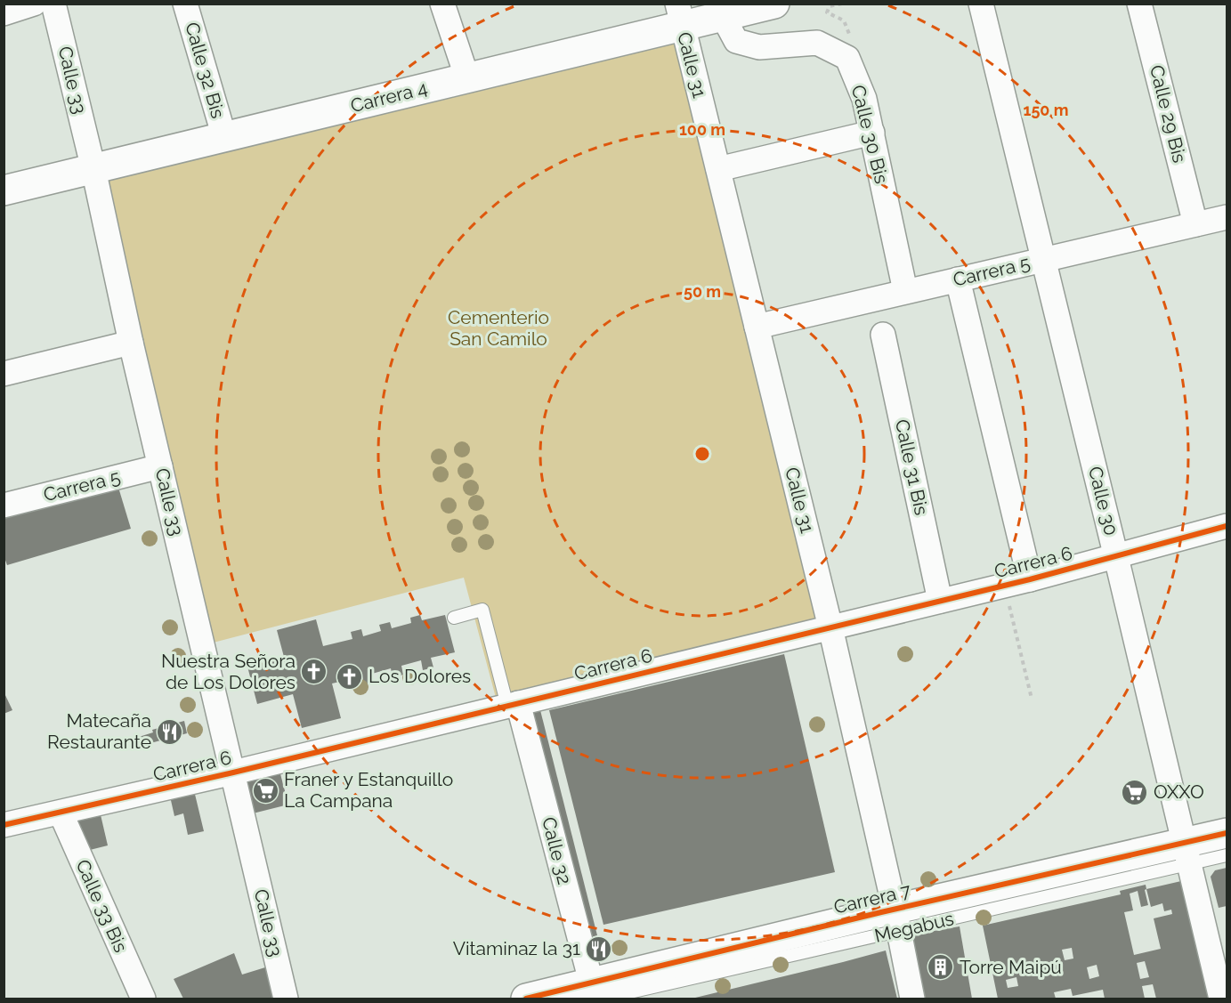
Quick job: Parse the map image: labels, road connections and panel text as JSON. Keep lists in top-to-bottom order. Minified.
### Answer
{"streets":{"main road":["Carrera 4","Carrera 7"],"street":["Calle 31","Calle 32 Bis","Calle 33","Calle 29 Bis","Calle 30 Bis","Carrera 5","Calle 31 Bis","Calle 30","Carrera 6","Calle 32","Calle 33 Bis"]},"crossings":[["Calle 31","Carrera 4"],["Calle 31","Carrera 5"],["Calle 31","Carrera 6"],["Calle 31","Carrera 7"],["Calle 32 Bis","Carrera 4"],["Calle 33","Carrera 4"],["Calle 33","Carrera 5"],["Calle 33","Carrera 6"],["Calle 29 Bis","Carrera 5"],["Calle 30 Bis","Carrera 5"],["Carrera 5","Calle 30"],["Calle 31 Bis","Carrera 6"],["Calle 30","Carrera 6"],["Calle 30","Carrera 7"],["Carrera 6","Calle 32"],["Carrera 6","Calle 33 Bis"],["Calle 32","Carrera 7"]],"parks":["Cementerio San Camilo"],"places":{"church":["Nuestra Señora de Los Dolores","Los Dolores"],"restaurant":["Matecaña Restaurante","Vitaminaz la 31"],"supermarket":["Franer y Estanquillo La Campana","OXXO"],"building":["Torre Maipú"]},"rings":["150 m","100 m","50 m"]}
